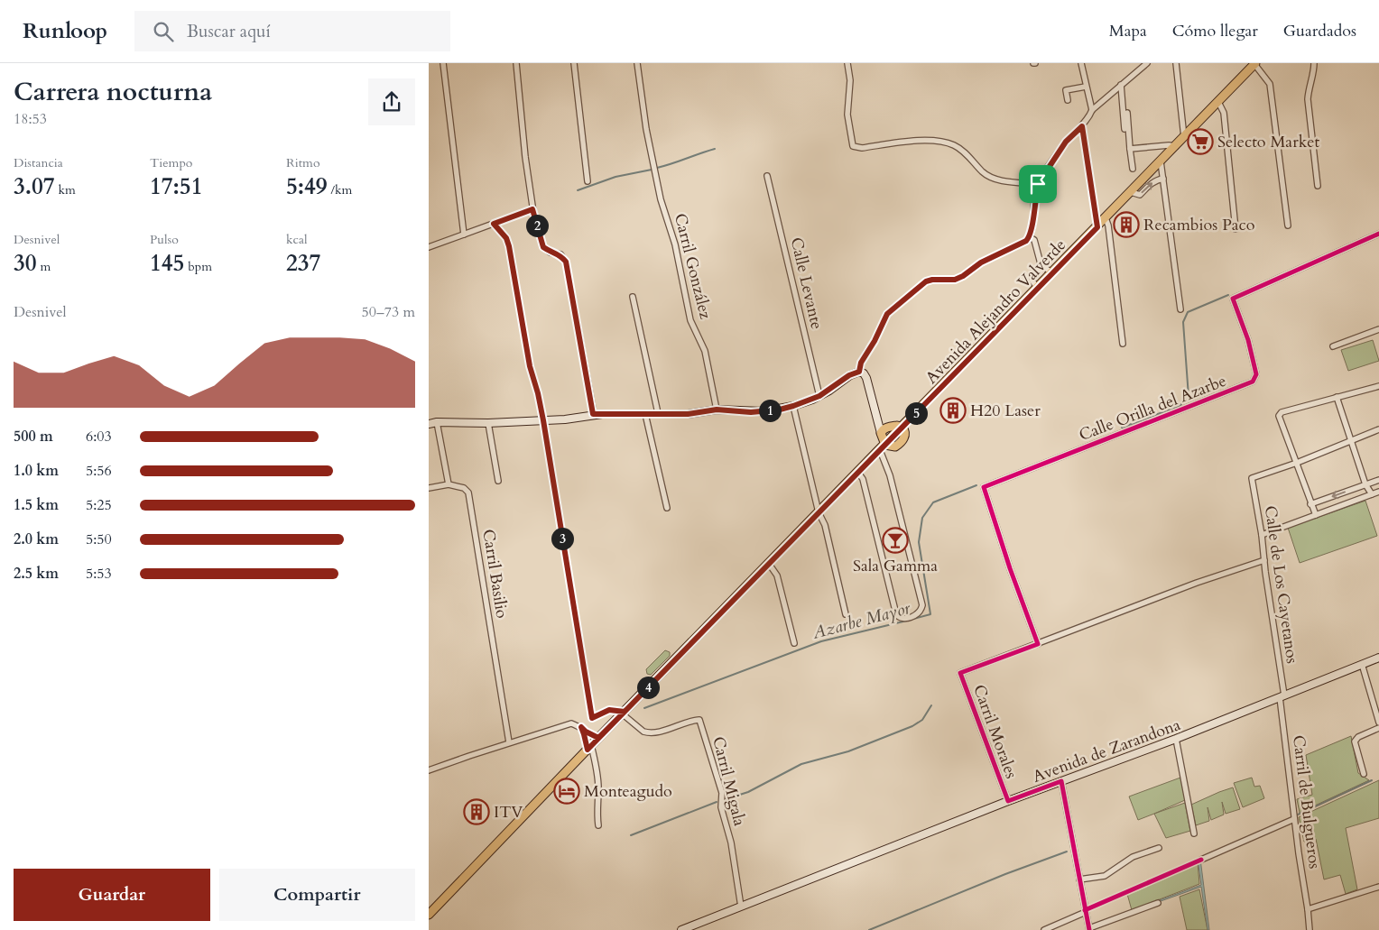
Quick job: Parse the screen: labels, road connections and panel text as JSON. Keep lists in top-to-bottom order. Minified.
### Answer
{"streets":{"main road":["Avenida Alejandro Valverde"],"street":["Carril González","Calle Levante","Calle Orilla del Azarbe","Carril Basilio","Calle de Los Cayetanos","Carril Morales","Avenida de Zarandona","Carril Migala","Carril de Bulgueros"]},"crossings":[["Avenida Alejandro Valverde","Carril Migala"],["Calle Orilla del Azarbe","Carril Morales"],["Calle de Los Cayetanos","Carril Morales"],["Calle de Los Cayetanos","Avenida de Zarandona"],["Calle de Los Cayetanos","Carril de Bulgueros"],["Carril Morales","Avenida de Zarandona"],["Avenida de Zarandona","Carril Migala"],["Avenida de Zarandona","Carril de Bulgueros"]],"water":["Azarbe Mayor"],"places":{"supermarket":["Selecto Market"],"building":["Recambios Paco","H20 Laser","ITV"],"bar":["Sala Gamma"],"hotel":["Monteagudo"]},"page":{"header":"Runloop","search":"Buscar aquí","nav":["Mapa","Cómo llegar","Guardados"],"heading":["Carrera nocturna","18:53"],"stats":[["Distancia","3.07 km"],["Tiempo","17:51"],["Ritmo","5:49 /km"],["Desnivel","30 m"],["Pulso","145 bpm"],["kcal","237"]],"pins":["2","1","5","3","4"],"chart":["Desnivel","50–73 m"],"list":[{"name":"500 m","note":"6:03"},{"name":"1.0 km","note":"5:56"},{"name":"1.5 km","note":"5:25"},{"name":"2.0 km","note":"5:50"},{"name":"2.5 km","note":"5:53"}],"buttons":["Guardar","Compartir"]}}
